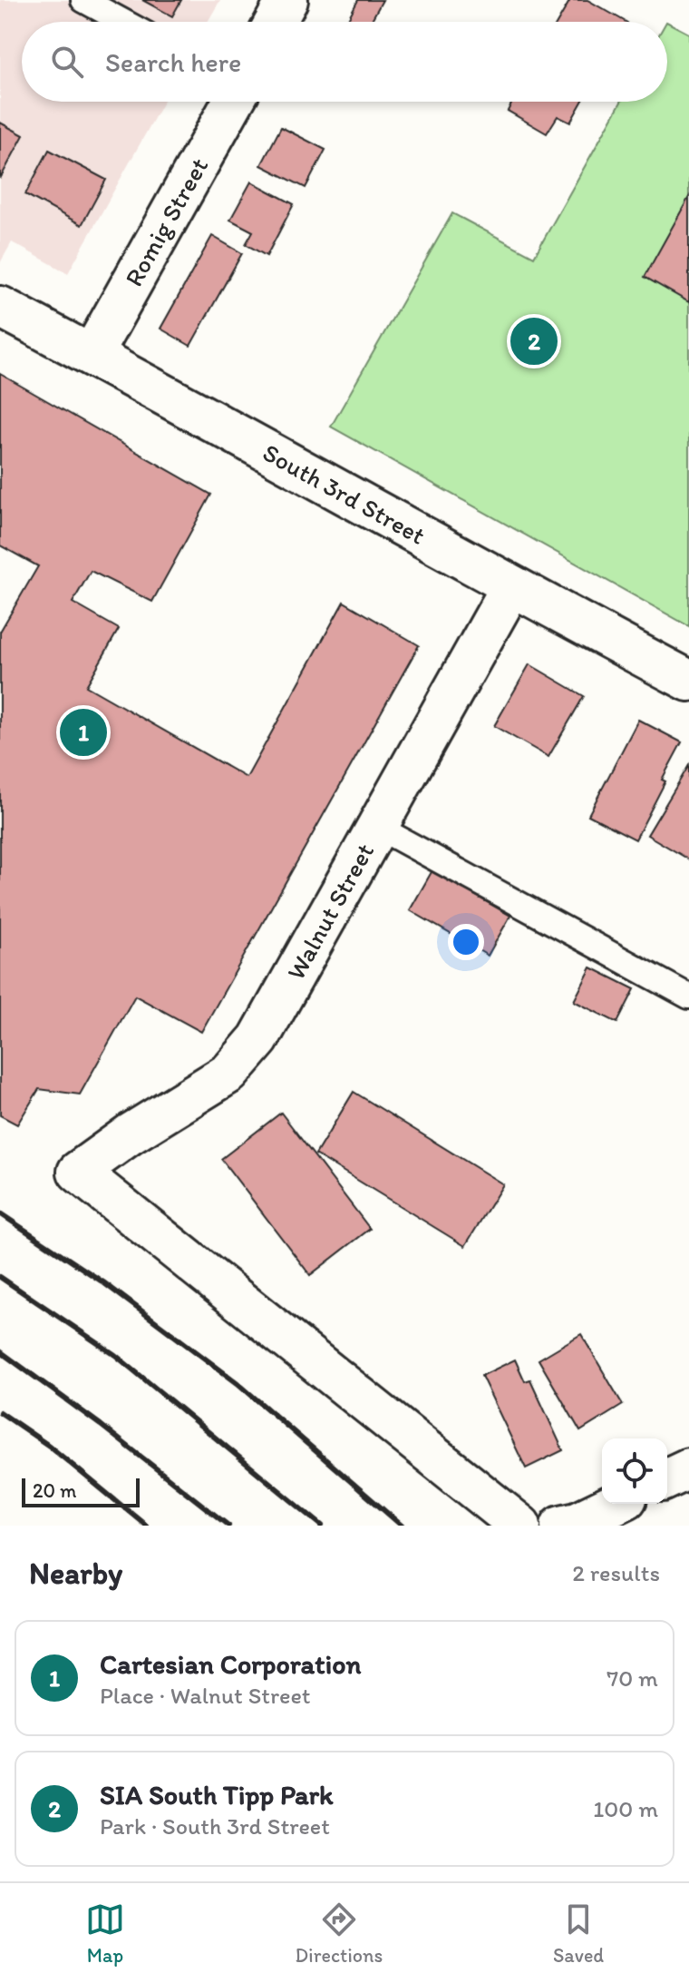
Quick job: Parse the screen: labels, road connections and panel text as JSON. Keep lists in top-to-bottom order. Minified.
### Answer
{"streets":{"street":["Romig Street","South 3rd Street","Walnut Street"]},"crossings":[["Romig Street","South 3rd Street"],["South 3rd Street","Walnut Street"]],"scale_bar":"20 m","page":{"search":"Search here","pins":["2","1"],"scale":"20 m","heading":["Nearby","2 results"],"list":[{"mark":"1","name":"Cartesian Corporation","note":"Place · Walnut Street","value":"70 m"},{"mark":"2","name":"SIA South Tipp Park","note":"Park · South 3rd Street","value":"100 m"}],"nav":["Map","Directions","Saved"]}}
